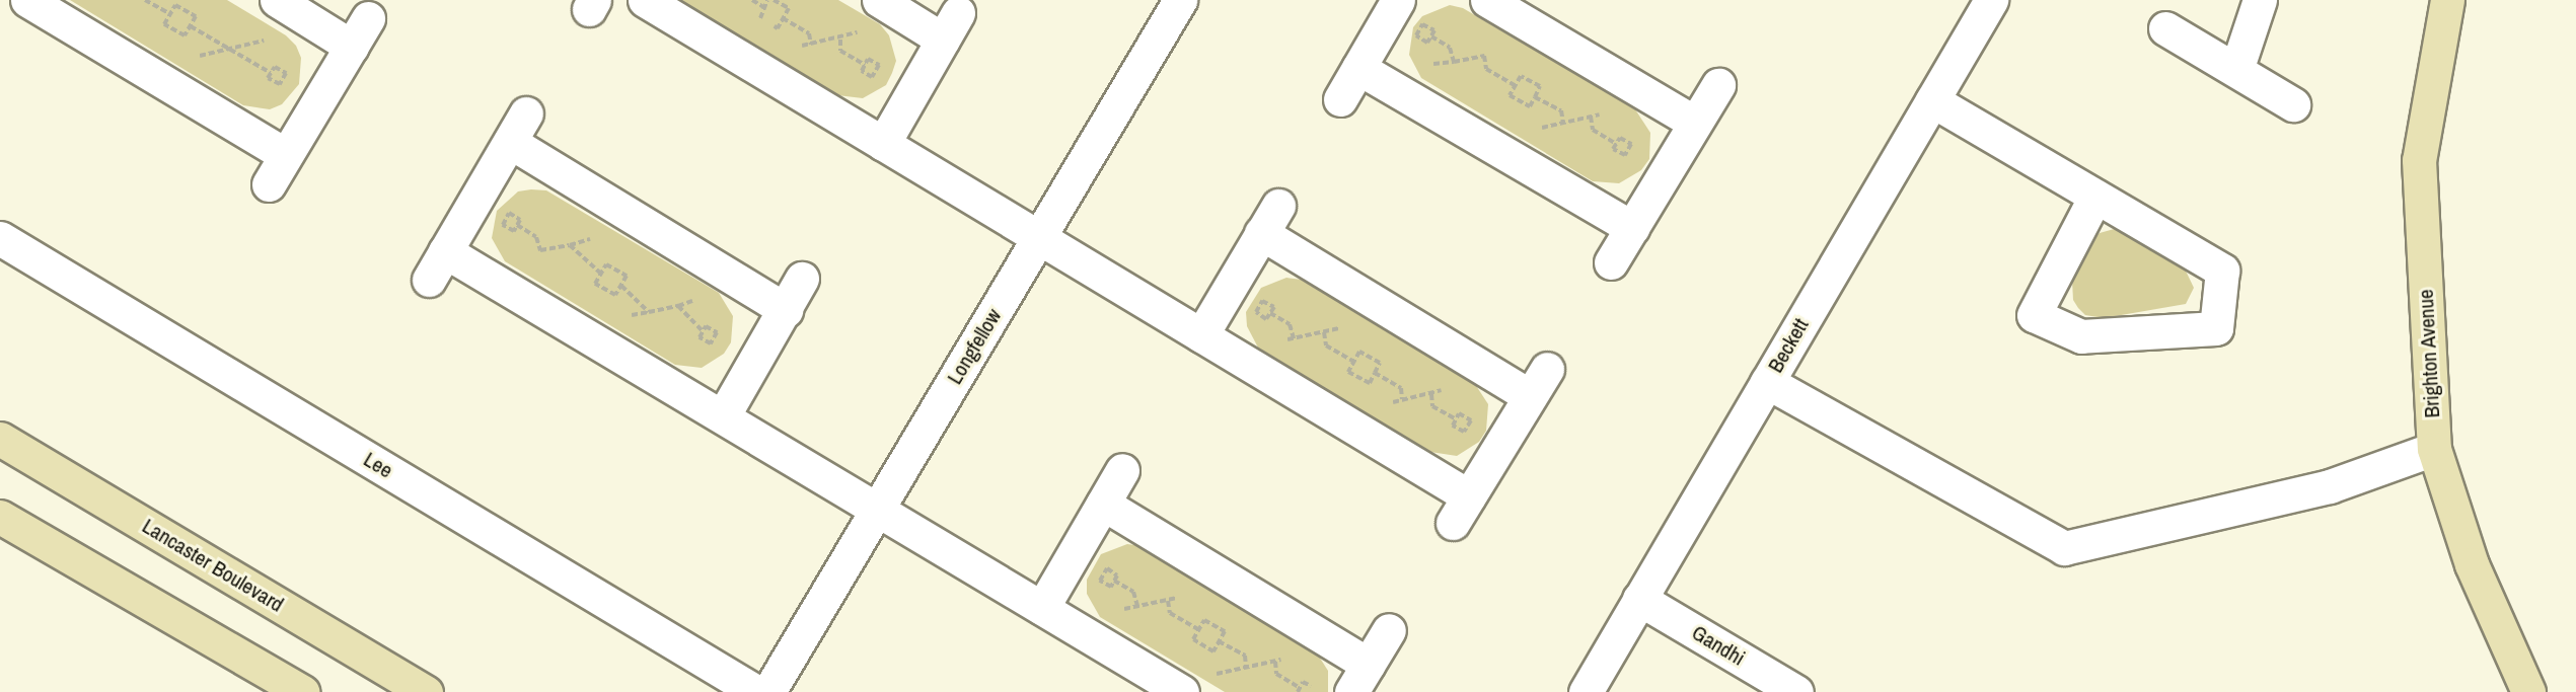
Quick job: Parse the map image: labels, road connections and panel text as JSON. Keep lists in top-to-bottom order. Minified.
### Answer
{"streets":{"main road":["Brighton Avenue","Lancaster Boulevard"],"street":["Beckett","Longfellow","Lee","Gandhi"]},"crossings":[["Beckett","Gandhi"]]}
